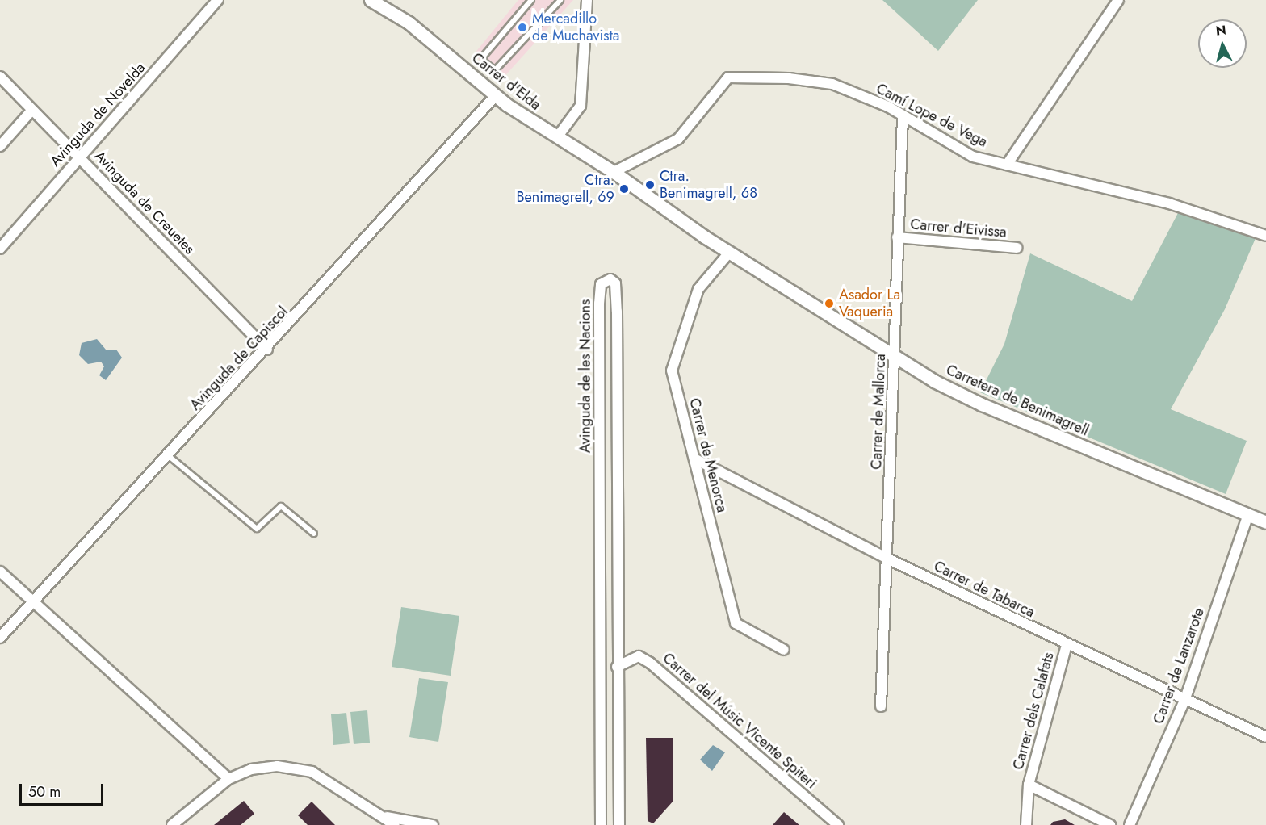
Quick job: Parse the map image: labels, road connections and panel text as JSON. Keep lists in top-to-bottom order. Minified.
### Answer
{"streets":{"street":["Carrer d'Elda","Avinguda de Novelda","Camí Lope de Vega","Avinguda de Creuetes","Carrer d'Eivissa","Avinguda de Capiscol","Avinguda de les Nacions","Carretera de Benimagrell","Carrer de Mallorca","Carrer de Menorca","Carrer de Tabarca","Carrer de Lanzarote","Carrer dels Calafats","Carrer del Músic Vicente Spiteri"]},"crossings":[["Carrer d'Elda","Camí Lope de Vega"],["Carrer d'Elda","Avinguda de Capiscol"],["Carrer d'Elda","Carretera de Benimagrell"],["Avinguda de Novelda","Avinguda de Creuetes"],["Camí Lope de Vega","Carrer de Mallorca"],["Avinguda de Creuetes","Avinguda de Capiscol"],["Carrer d'Eivissa","Carrer de Mallorca"],["Avinguda de les Nacions","Carrer del Músic Vicente Spiteri"],["Carretera de Benimagrell","Carrer de Mallorca"],["Carretera de Benimagrell","Carrer de Menorca"],["Carretera de Benimagrell","Carrer de Lanzarote"],["Carrer de Mallorca","Carrer de Tabarca"],["Carrer de Menorca","Carrer de Tabarca"],["Carrer de Tabarca","Carrer de Lanzarote"],["Carrer de Tabarca","Carrer dels Calafats"]],"places":["Mercadillo de Muchavista","Ctra. Benimagrell, 68","Ctra. Benimagrell, 69","Asador La Vaqueria"],"scale_bar":"50 m","north":"top"}
